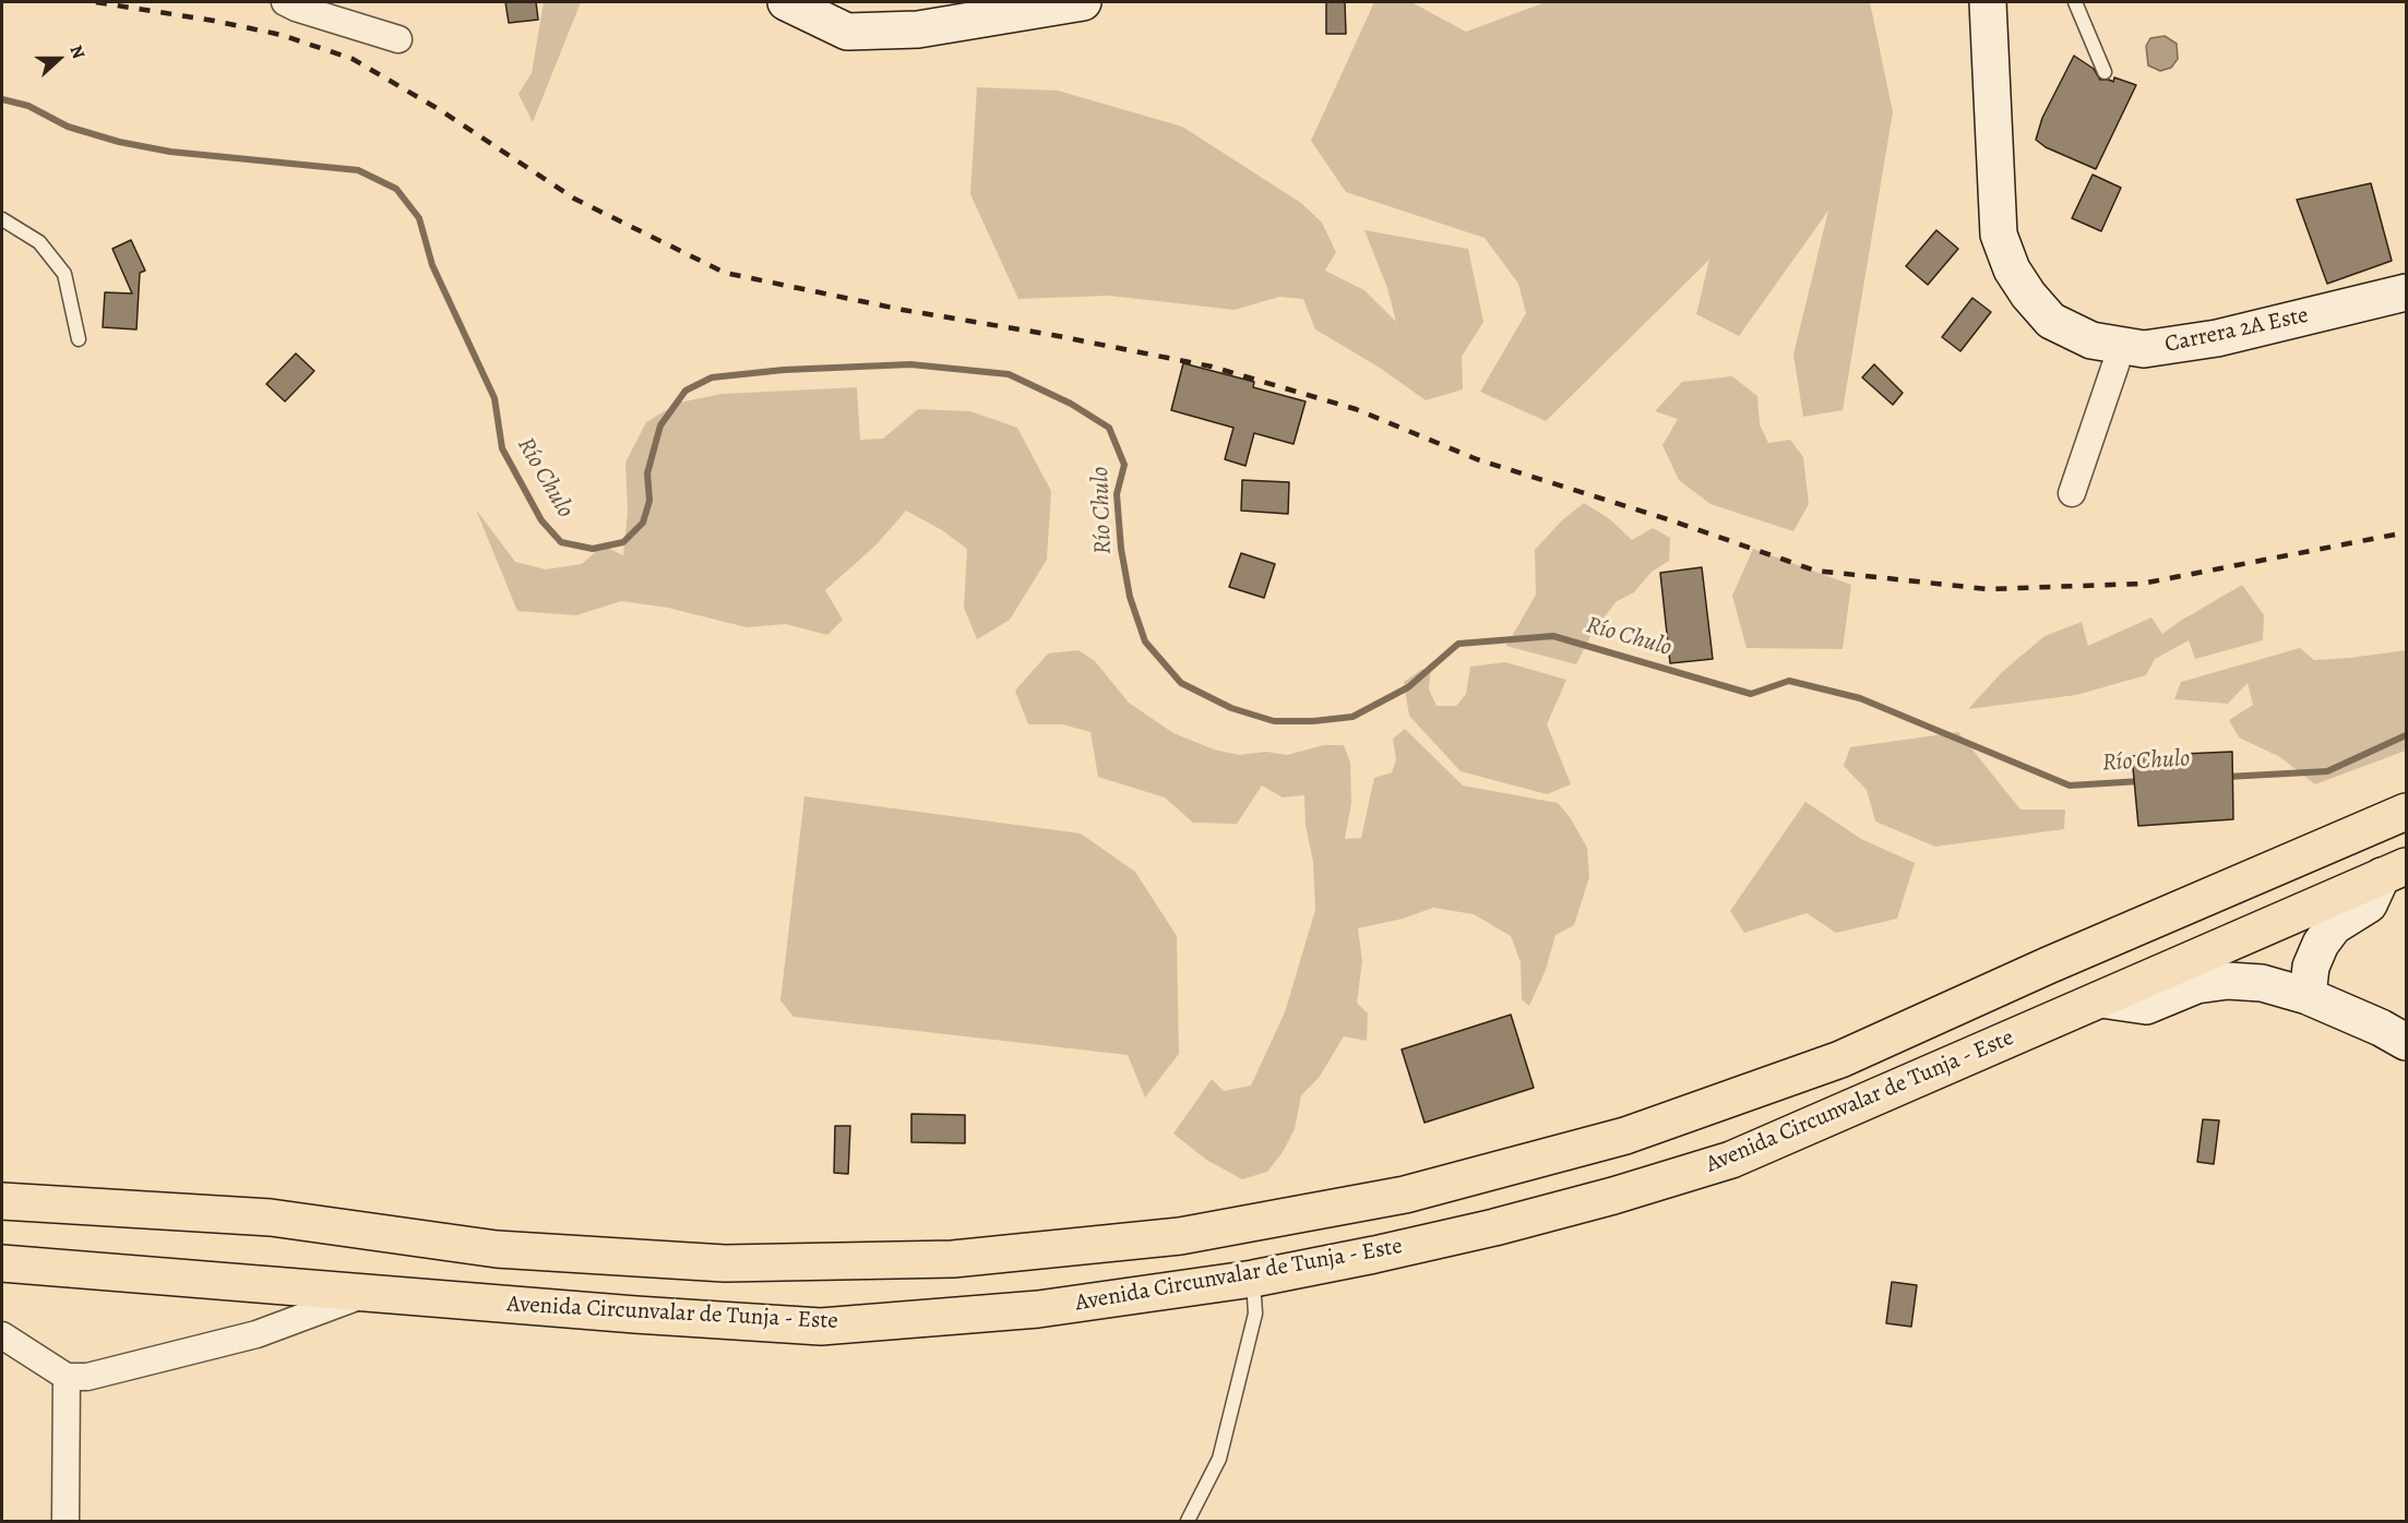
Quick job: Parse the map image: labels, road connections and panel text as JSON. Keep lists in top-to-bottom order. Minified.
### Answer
{"streets":{"highway":["Avenida Circunvalar de Tunja - Este"],"street":["Carrera 2A Este"]},"water":["Río Chulo"],"north":"right"}
